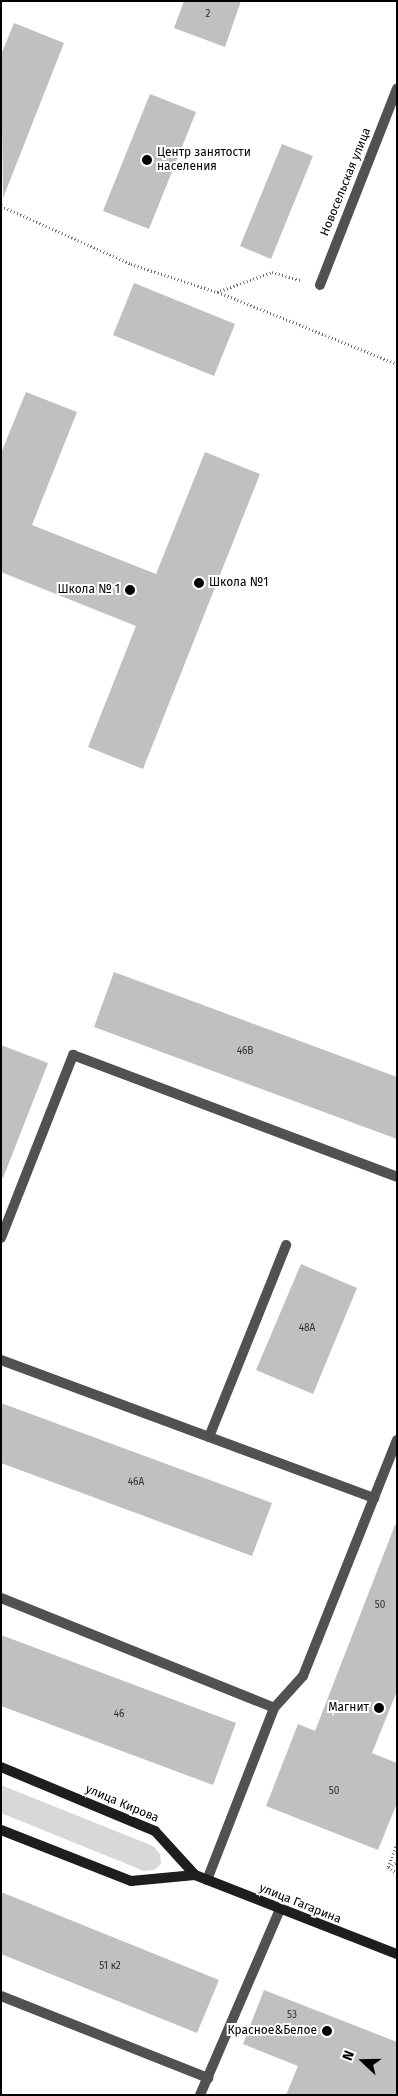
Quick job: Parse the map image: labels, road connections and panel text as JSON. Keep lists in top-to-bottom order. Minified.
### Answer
{"streets":{"main road":["улица Кирова","улица Гагарина"],"street":["Новосельская улица"]},"crossings":[["улица Кирова","улица Гагарина"]],"places":["Центр занятости населения","Школа №1","Школа № 1","Магнит","Красное&Белое"],"house_numbers":["2","46В","48А","46А","50","46","50","51 к2","53"],"north":"left"}
